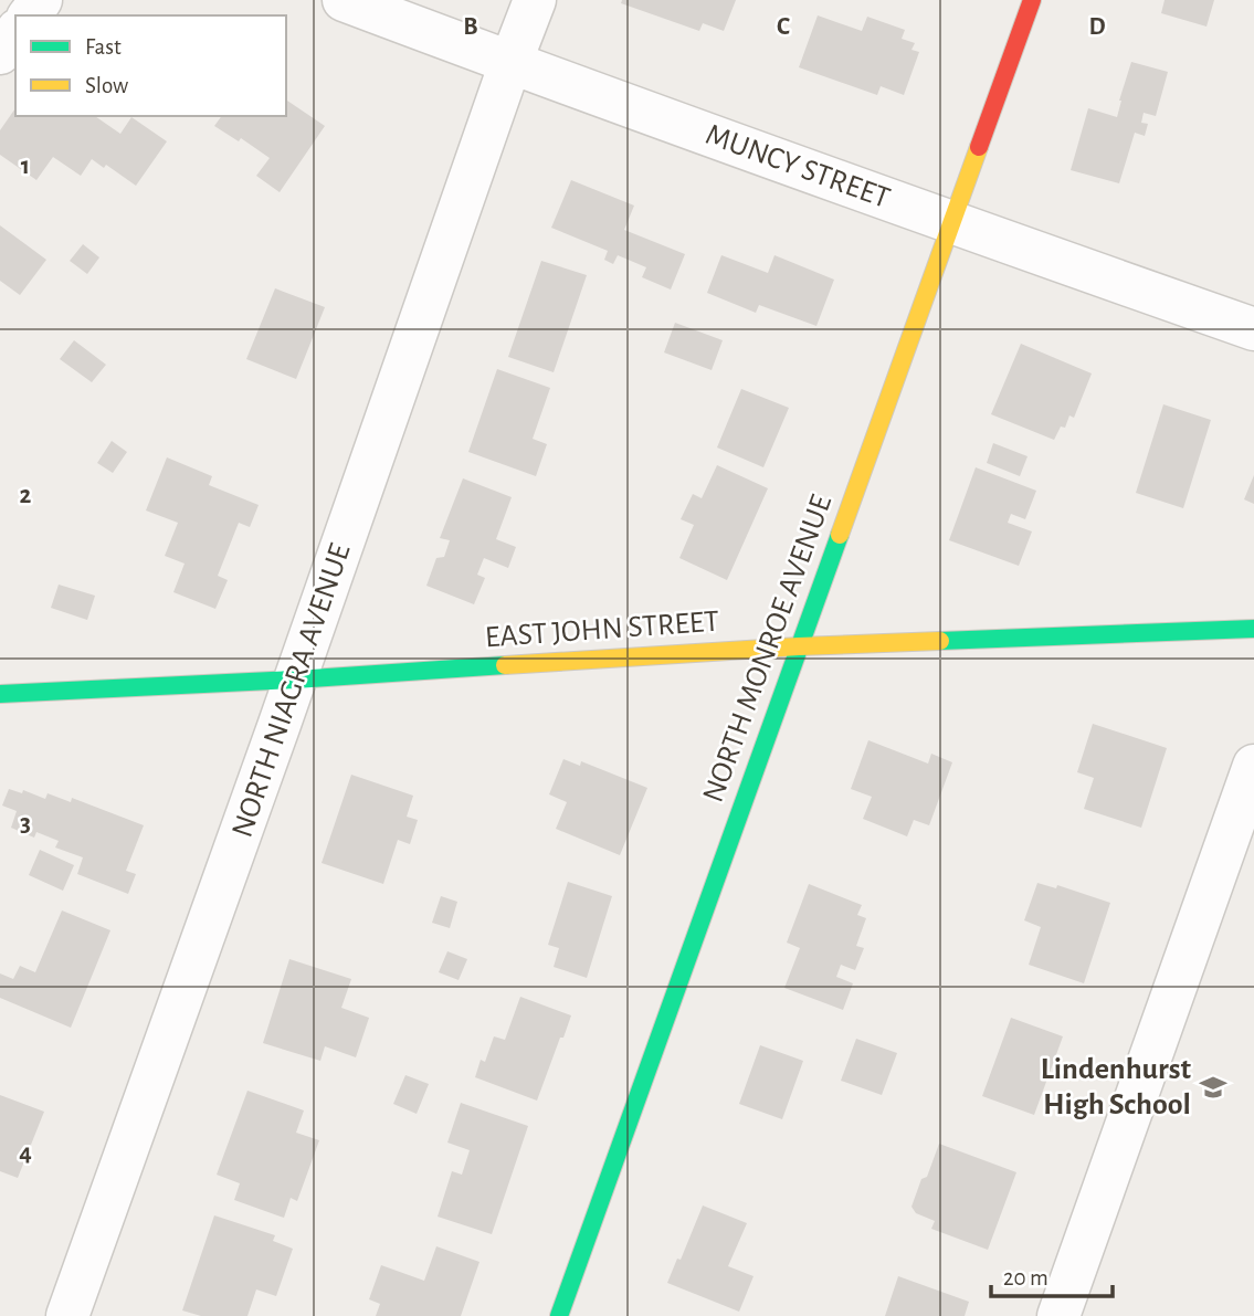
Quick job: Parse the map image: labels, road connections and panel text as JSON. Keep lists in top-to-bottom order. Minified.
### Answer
{"streets":{"street":["MUNCY STREET","EAST JOHN STREET","NORTH MONROE AVENUE","NORTH NIAGRA AVENUE"]},"crossings":[["MUNCY STREET","NORTH MONROE AVENUE"],["MUNCY STREET","NORTH NIAGRA AVENUE"],["EAST JOHN STREET","NORTH MONROE AVENUE"],["EAST JOHN STREET","NORTH NIAGRA AVENUE"]],"places":{"school or university":["Lindenhurst High School"]},"legend":["Fast","Slow"],"scale_bar":"20 m","grid":{"columns":["B","C","D"],"rows":["1","2","3","4"]}}
